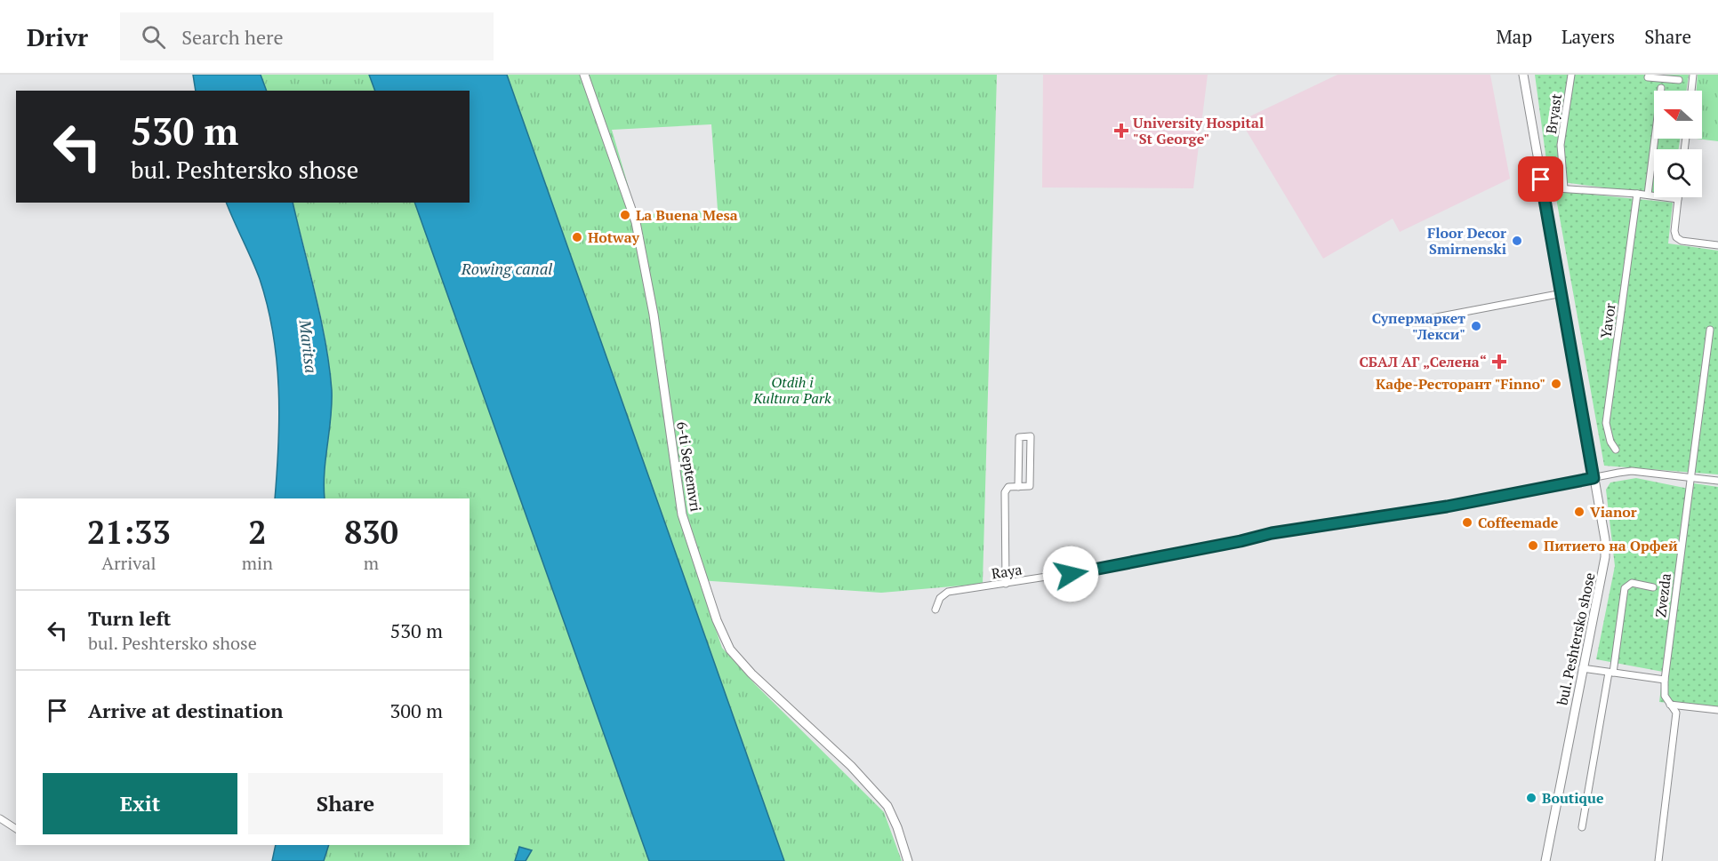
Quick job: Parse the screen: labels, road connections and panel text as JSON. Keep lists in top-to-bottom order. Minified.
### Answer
{"streets":{"street":["Bryast","Yavor","6-ti Septemvri","Raya","Zvezda","bul. Peshtersko shose"]},"crossings":[["Raya","bul. Peshtersko shose"]],"water":["Rowing canal","Maritsa"],"parks":["Otdih i Kultura Park"],"places":{"health":["University Hospital \"St George\"","СБАЛ АГ „Селена“"],"other":["La Buena Mesa","Hotway","Floor Decor Smirnenski","Супермаркет \"Лекси\"","Кафе-Ресторант \"Finno\"","Vianor","Coffeemade","Питието на Орфей","Boutique"]},"north":"left","page":{"header":"Drivr","search":"Search here","nav":["Map","Layers","Share"],"turn":["530 m","bul. Peshtersko shose"],"eta":["21:33","Arrival","2","min","830","m"],"list":[{"name":"Turn left","note":"bul. Peshtersko shose","value":"530 m"},{"name":"Arrive at destination","value":"300 m"}],"buttons":["Exit","Share"]}}
